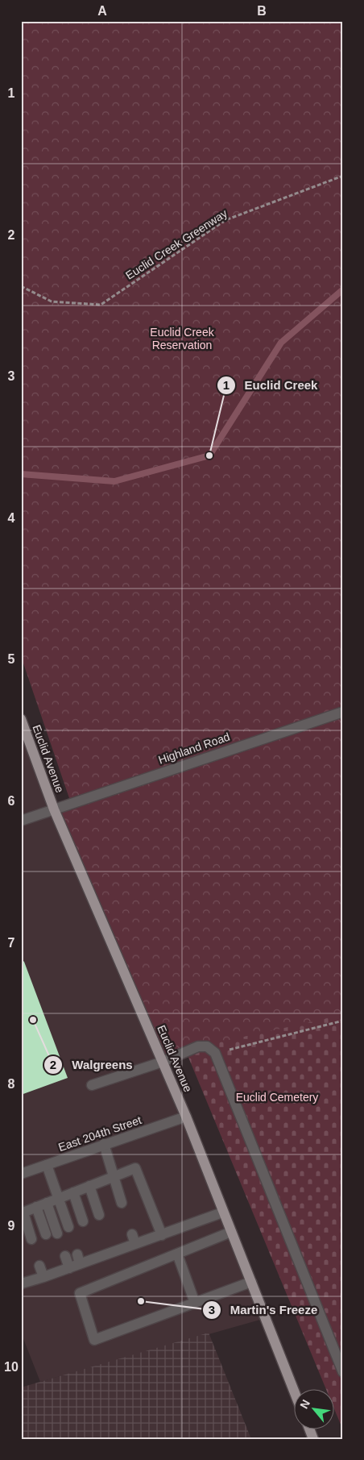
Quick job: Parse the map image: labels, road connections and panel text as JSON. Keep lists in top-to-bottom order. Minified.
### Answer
{"streets":{"main road":["Euclid Avenue"],"street":["Highland Road","East 204th Street"],"path":["Euclid Creek Greenway"]},"crossings":[["Highland Road","Euclid Avenue"],["Euclid Avenue","East 204th Street"]],"parks":["Euclid Creek Reservation","Euclid Cemetery"],"places":["Euclid Creek","Walgreens","Martin's Freeze"],"north":"top left","grid":{"columns":["A","B"],"rows":["1","2","3","4","5","6","7","8","9","10"]}}
